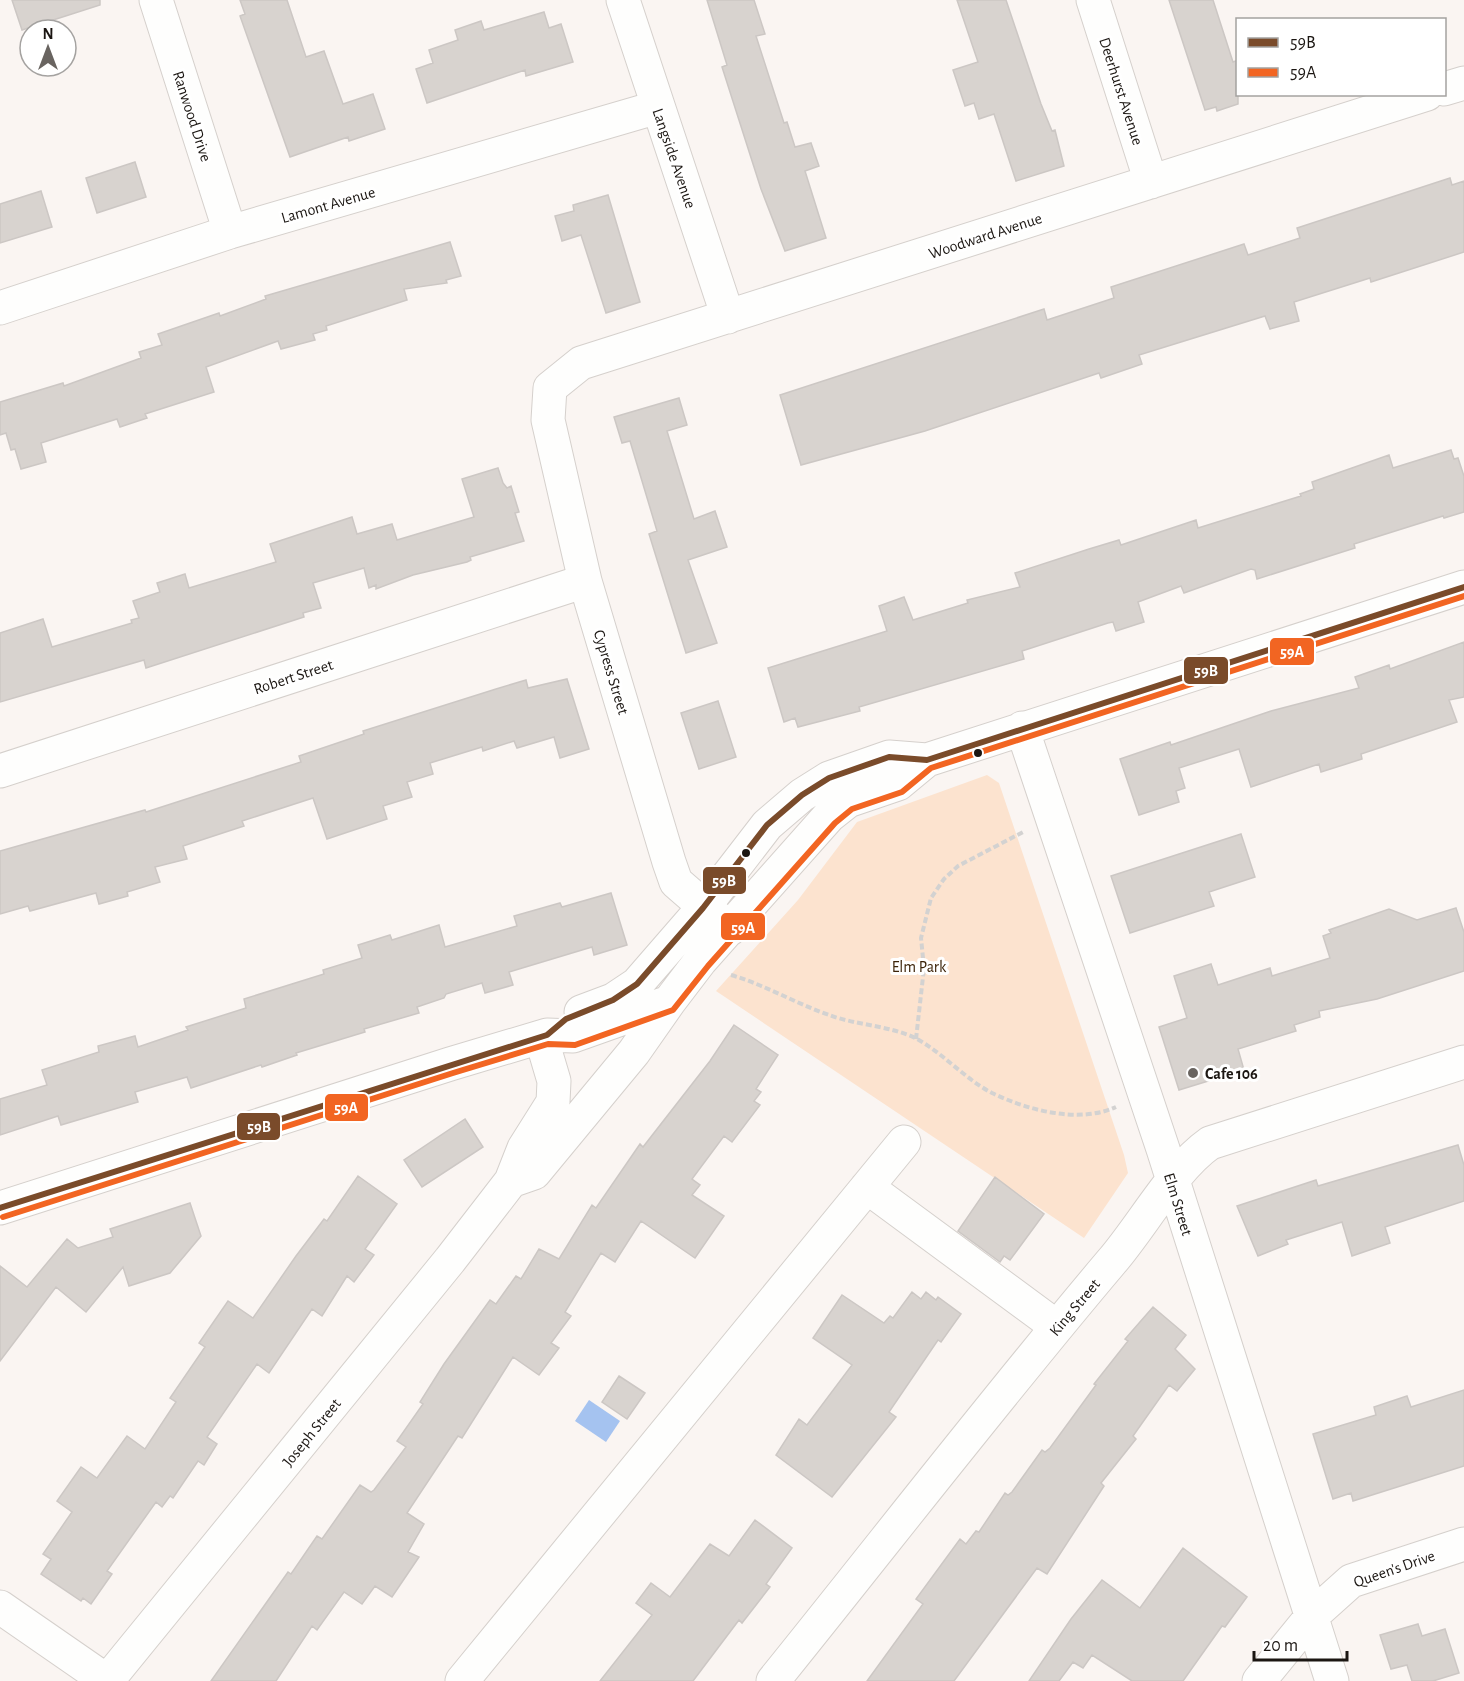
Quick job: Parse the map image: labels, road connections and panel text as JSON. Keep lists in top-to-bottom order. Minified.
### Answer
{"streets":{"street":["Deerhurst Avenue","Ranwood Drive","Langside Avenue","Lamont Avenue","Woodward Avenue","Cypress Street","Robert Street","Elm Street","King Street","Joseph Street","Queen's Drive"]},"crossings":[["Deerhurst Avenue","Woodward Avenue"],["Ranwood Drive","Lamont Avenue"],["Langside Avenue","Lamont Avenue"],["Langside Avenue","Woodward Avenue"],["Woodward Avenue","Cypress Street"],["Cypress Street","Robert Street"],["Cypress Street","Joseph Street"],["Elm Street","King Street"],["Elm Street","Queen's Drive"]],"parks":["Elm Park"],"places":["Cafe 106"],"lines":["transit line 59B","transit line 59A"],"legend":["59B","59A"],"scale_bar":"20 m","north":"top"}
